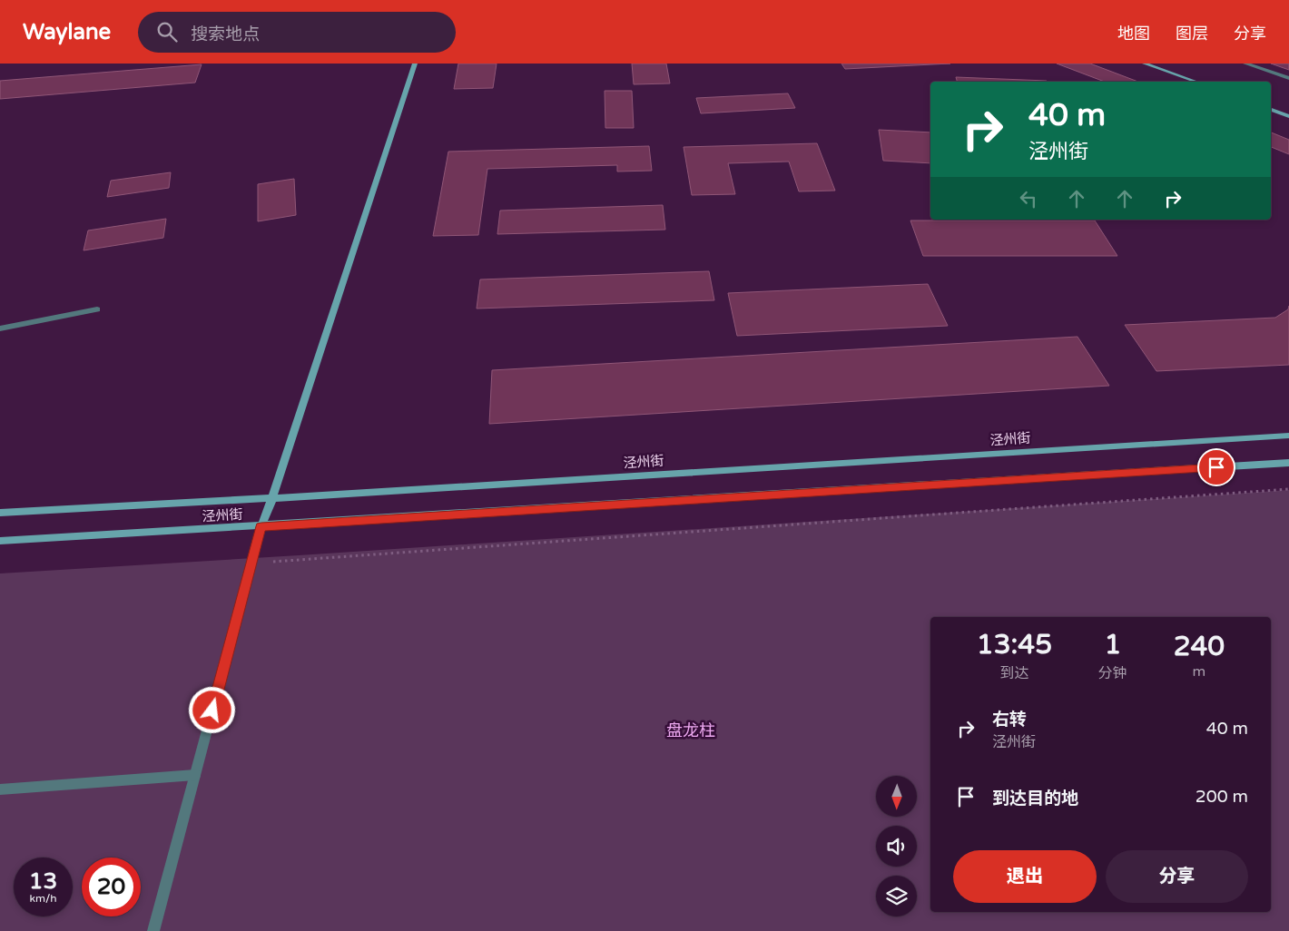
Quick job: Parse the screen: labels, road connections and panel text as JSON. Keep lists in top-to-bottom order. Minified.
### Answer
{"streets":{"main road":["泾州街"]},"parks":["盘龙柱"],"north":"bottom","page":{"header":"Waylane","search":"搜索地点","nav":["地图","图层","分享"],"turn":["40 m","泾州街"],"eta":["13:45","到达","1","分钟","240","m"],"list":[{"name":"右转","note":"泾州街","value":"40 m"},{"name":"到达目的地","value":"200 m"}],"buttons":["退出","分享"],"speed":"13 km/h","limit":"20"}}
